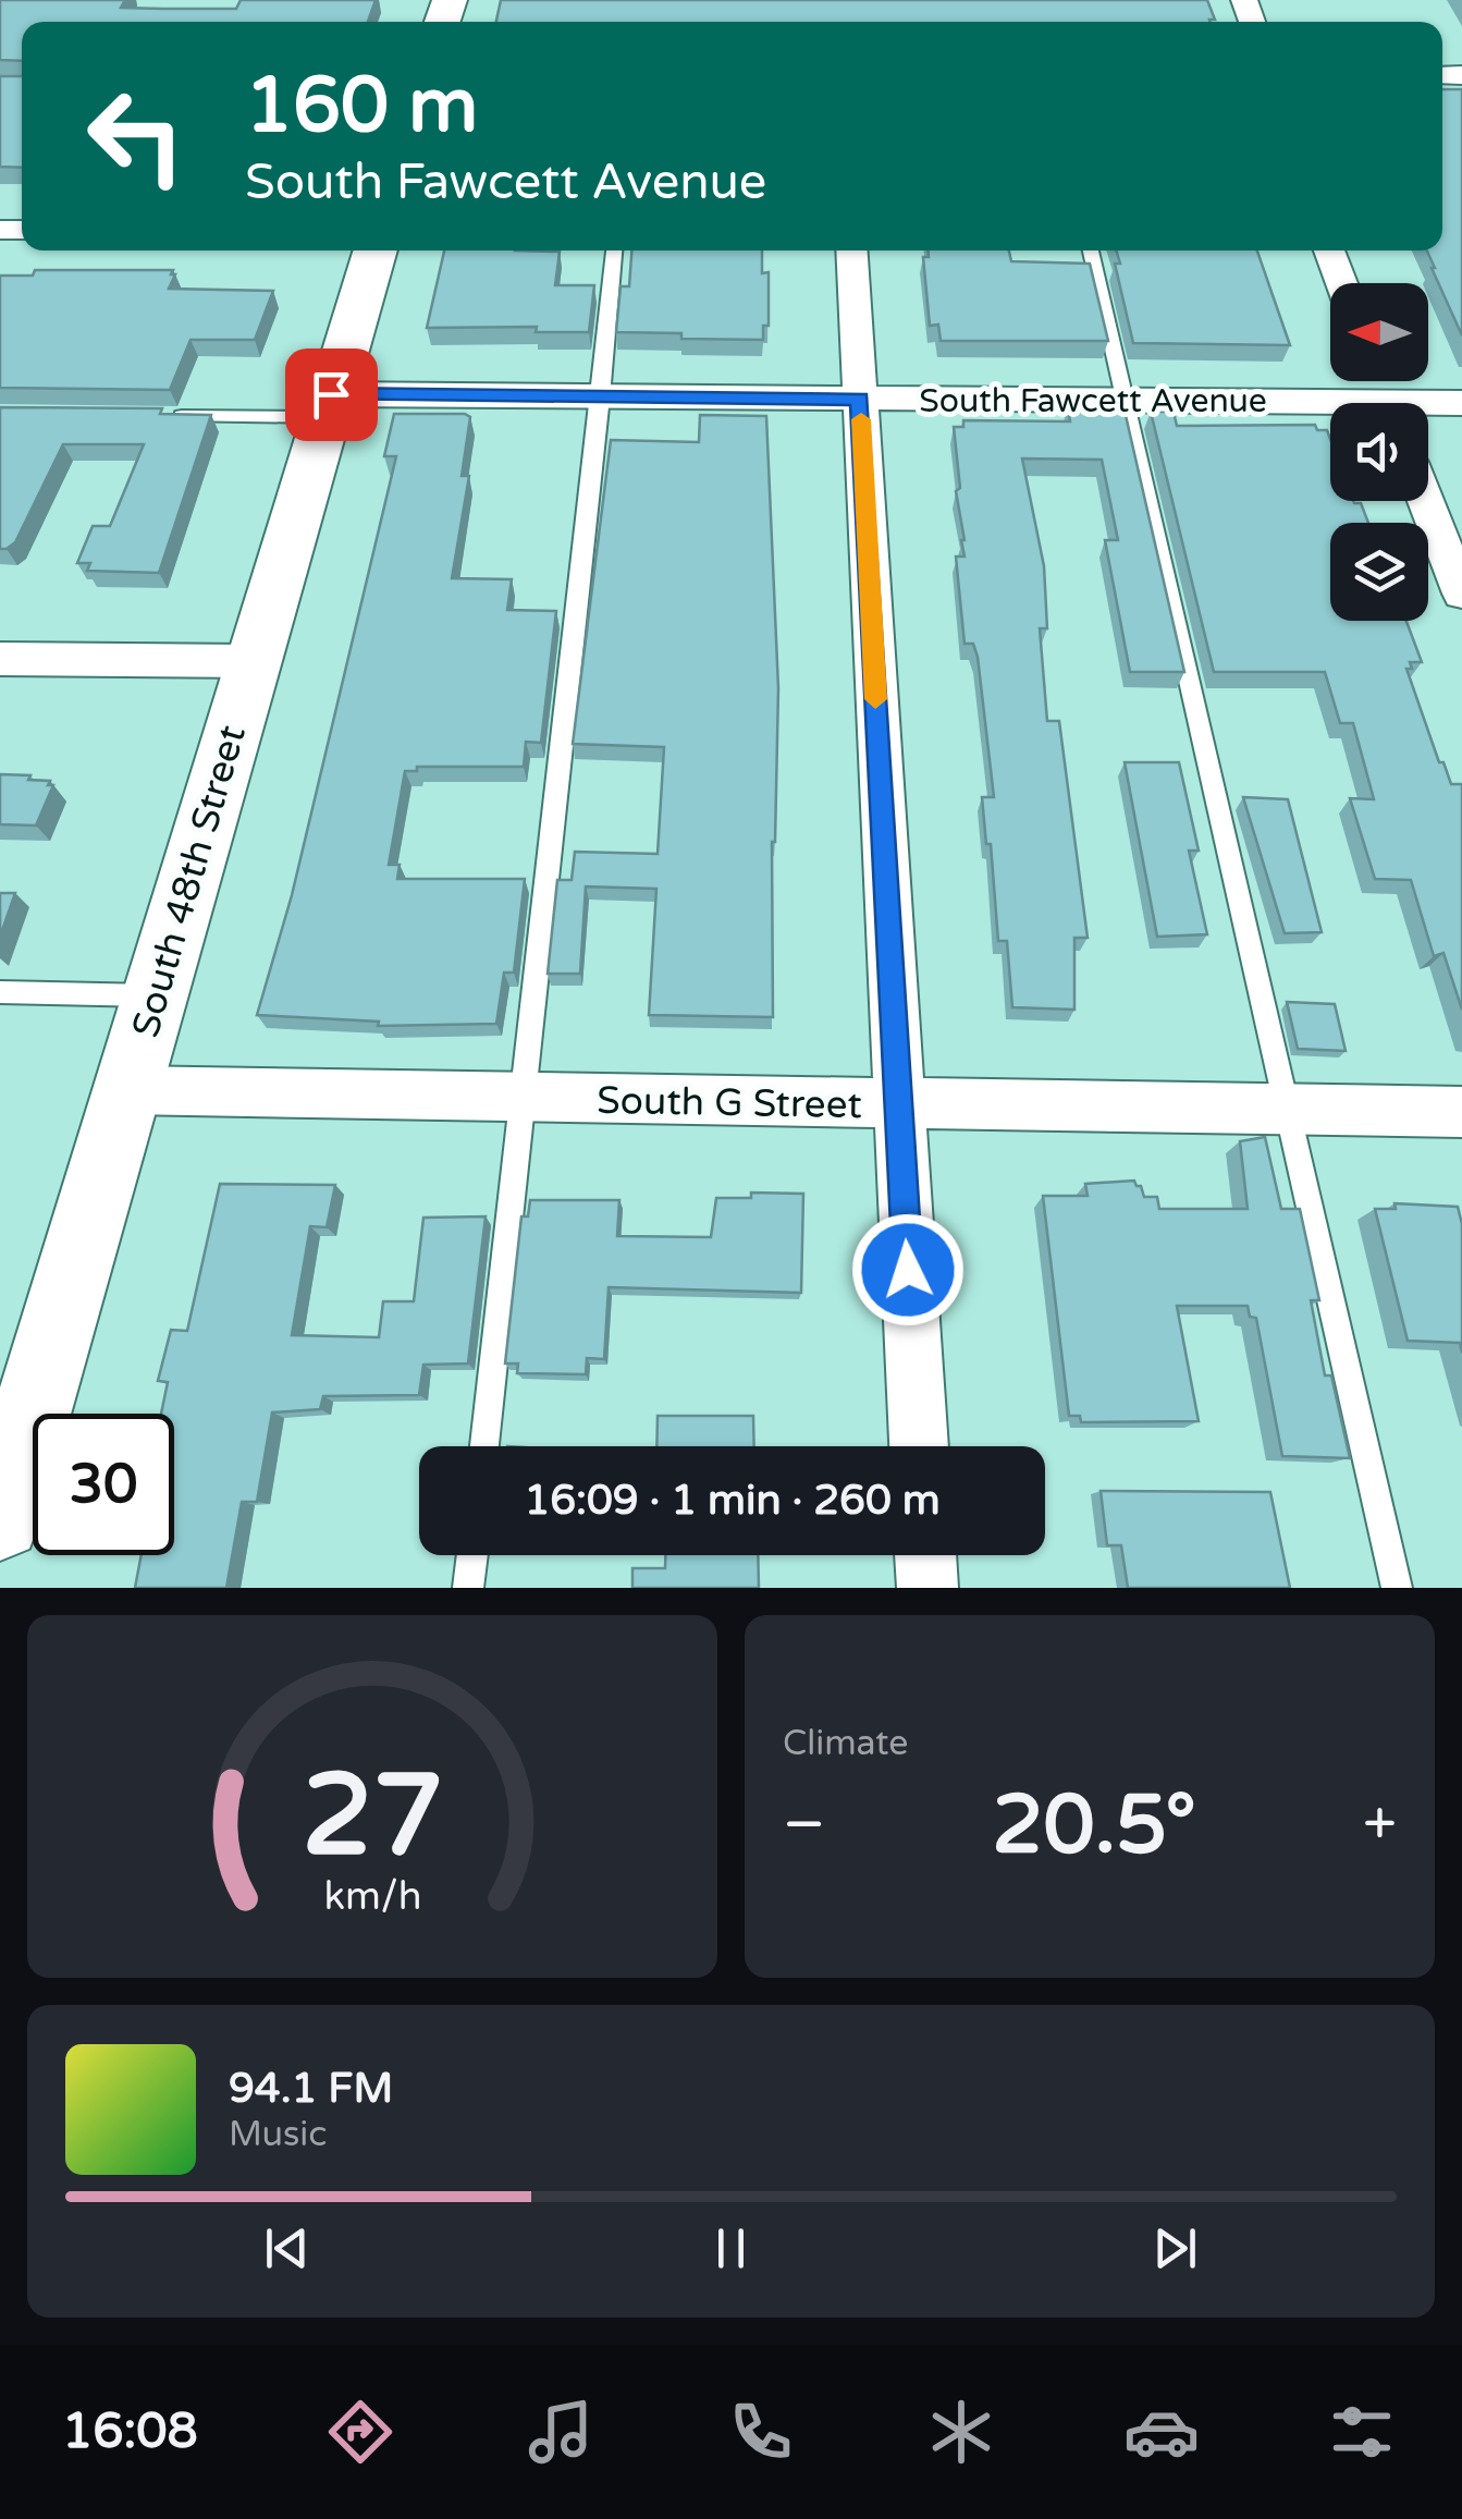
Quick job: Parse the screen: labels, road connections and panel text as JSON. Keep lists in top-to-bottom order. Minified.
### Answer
{"streets":{"main road":["South 48th Street"],"street":["South Fawcett Avenue","South G Street"]},"crossings":[["South Fawcett Avenue","South 48th Street"],["South 48th Street","South G Street"]],"north":"left","page":{"turn":["160 m","South Fawcett Avenue"],"limit":"30","trip":"16:09 · 1 min · 260 m","tile":"Climate","heat":["−","20.5°","+"],"song":["94.1 FM","Music"],"tabs":"16:08","gauge":["27","km/h"]}}
